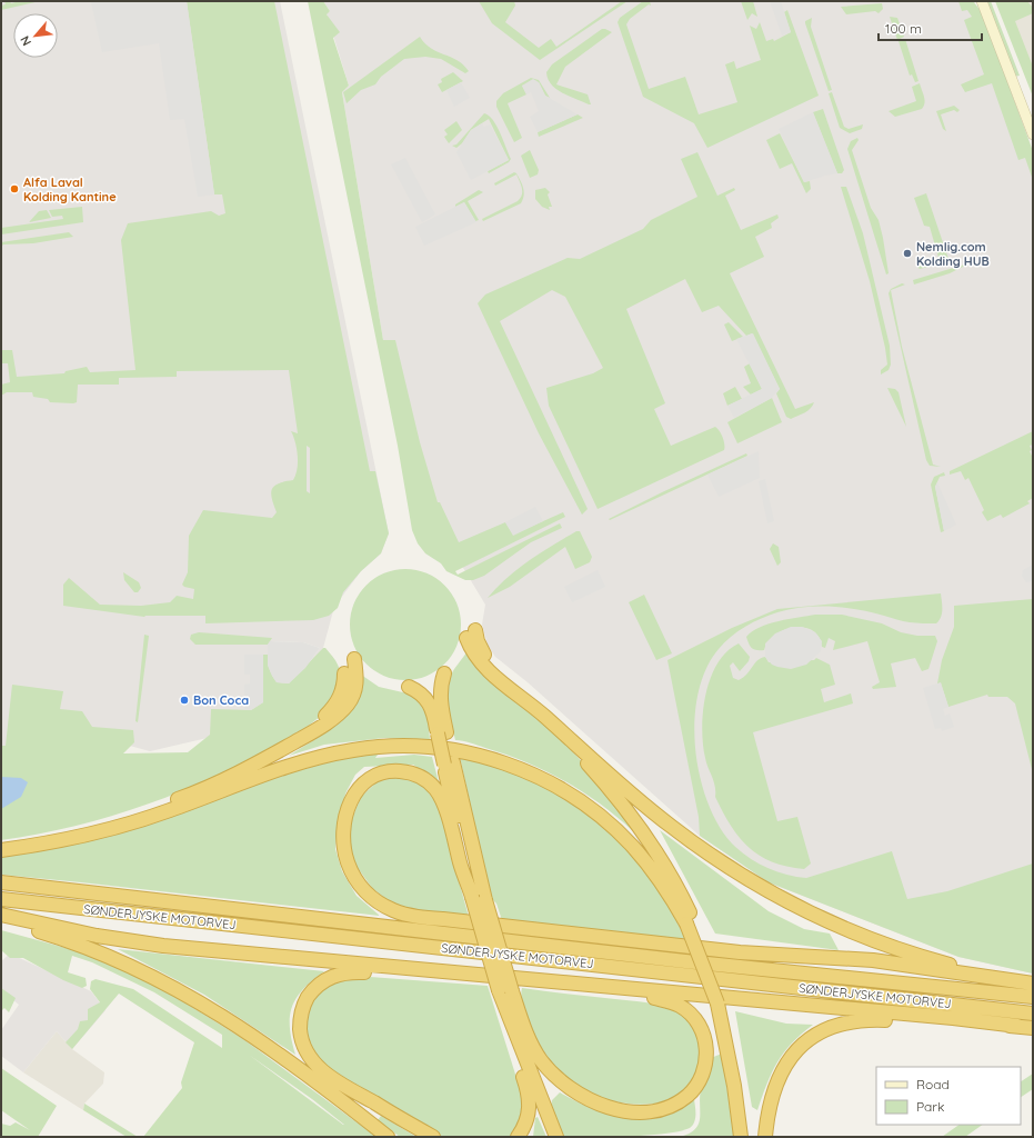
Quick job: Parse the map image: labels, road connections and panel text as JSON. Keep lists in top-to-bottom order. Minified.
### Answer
{"streets":{"highway":["SØNDERJYSKE MOTORVEJ"]},"places":["Alfa Laval Kolding Kantine","Nemlig.com Kolding HUB","Bon Coca"],"legend":["Road","Park"],"scale_bar":"100 m","north":"bottom left"}
